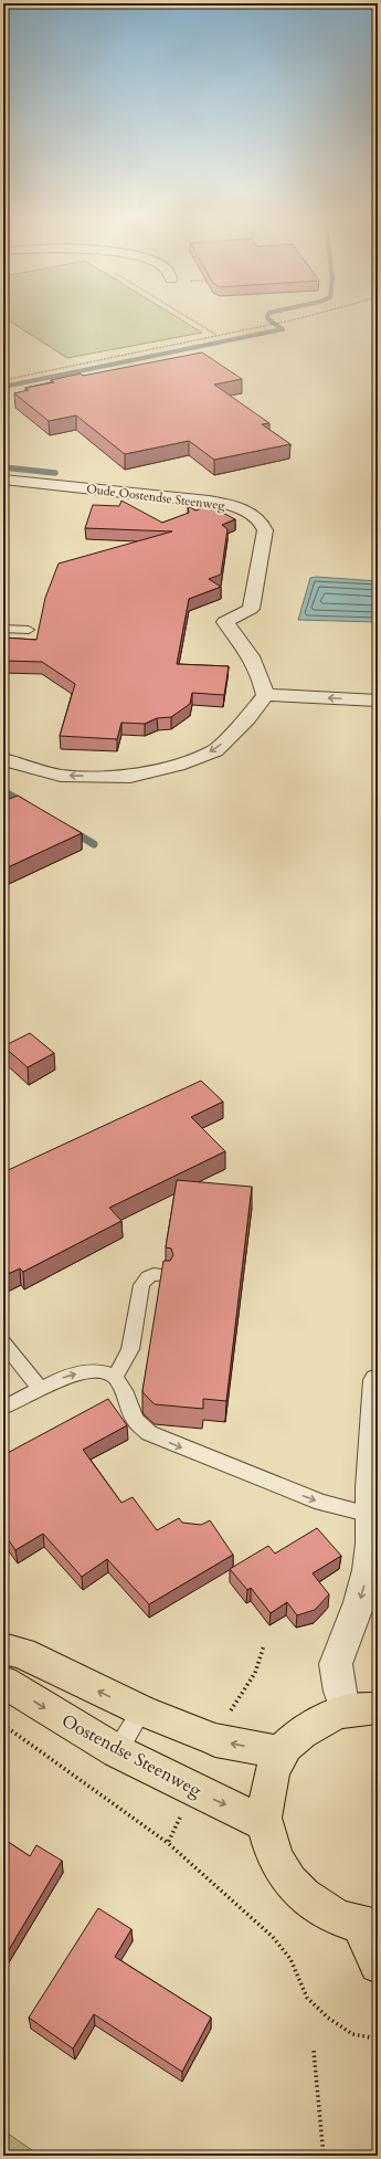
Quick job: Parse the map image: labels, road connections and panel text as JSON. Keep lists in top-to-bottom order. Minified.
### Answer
{"streets":{"main road":["Oostendse Steenweg"],"street":["Oude Oostendse Steenweg"]}}
